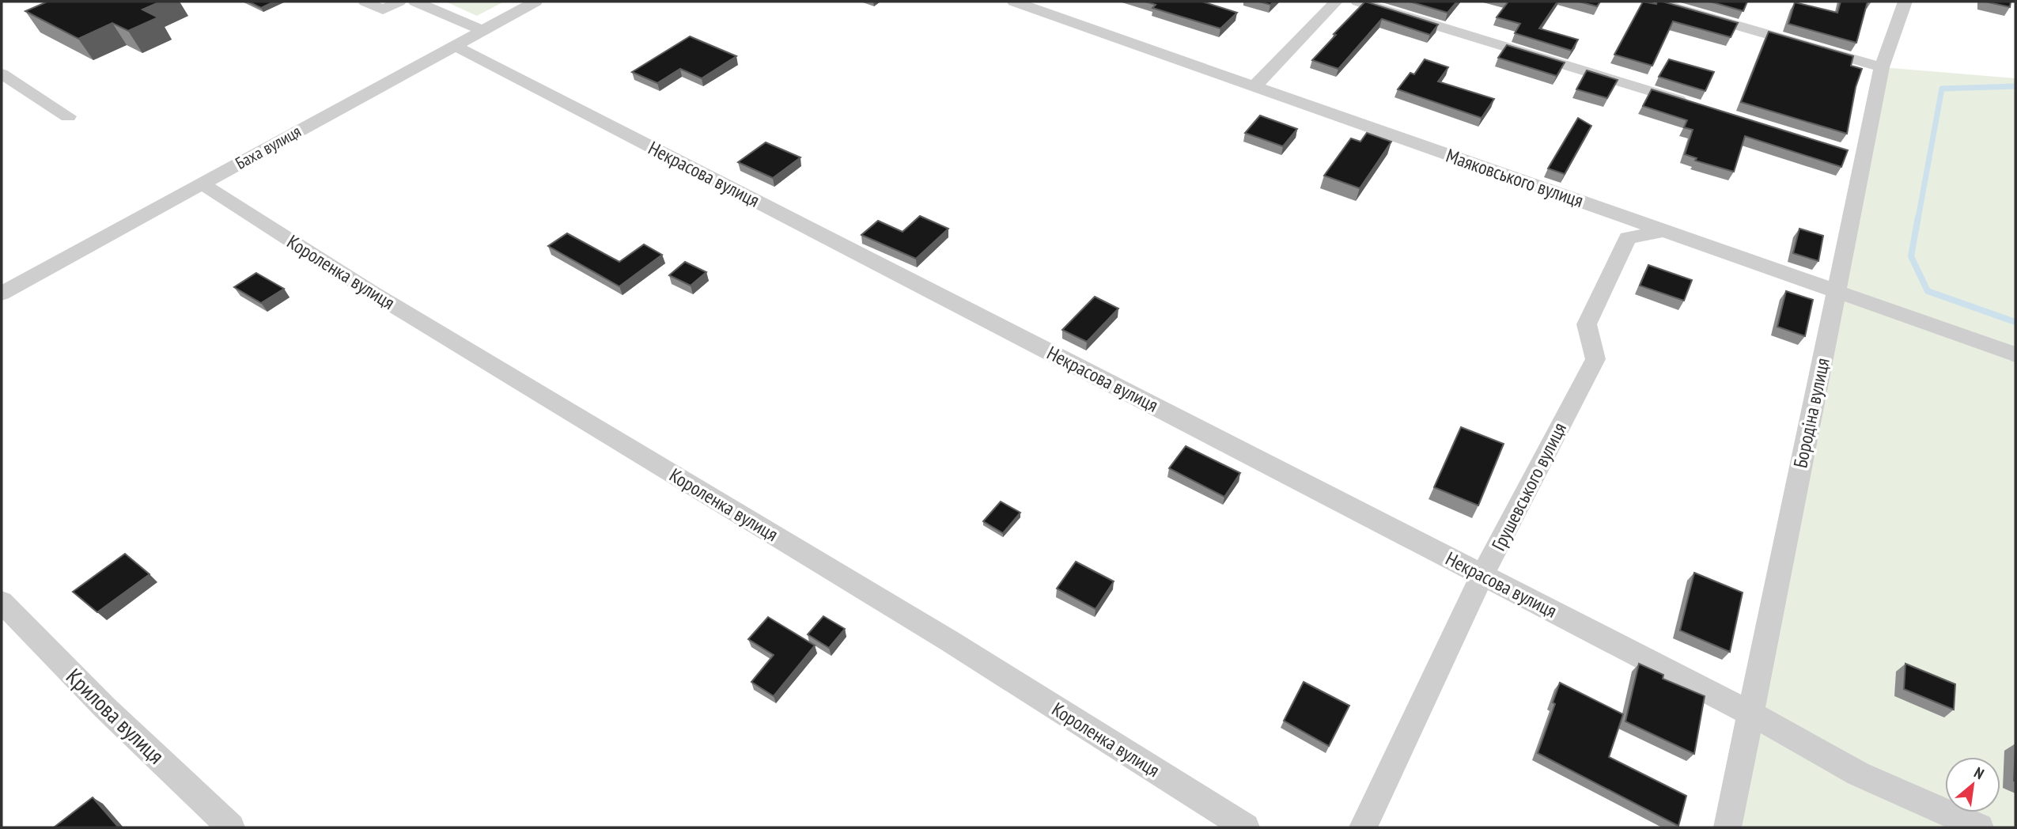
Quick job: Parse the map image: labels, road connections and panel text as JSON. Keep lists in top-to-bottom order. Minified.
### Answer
{"streets":{"street":["Баха вулиця","Некрасова вулиця","Маяковського вулиця","Короленка вулиця","Бородіна вулиця","Грушевського вулиця","Крилова вулиця"]},"crossings":[["Баха вулиця","Некрасова вулиця"],["Баха вулиця","Короленка вулиця"],["Некрасова вулиця","Бородіна вулиця"],["Некрасова вулиця","Грушевського вулиця"],["Маяковського вулиця","Бородіна вулиця"],["Маяковського вулиця","Грушевського вулиця"]],"north":"top right"}
